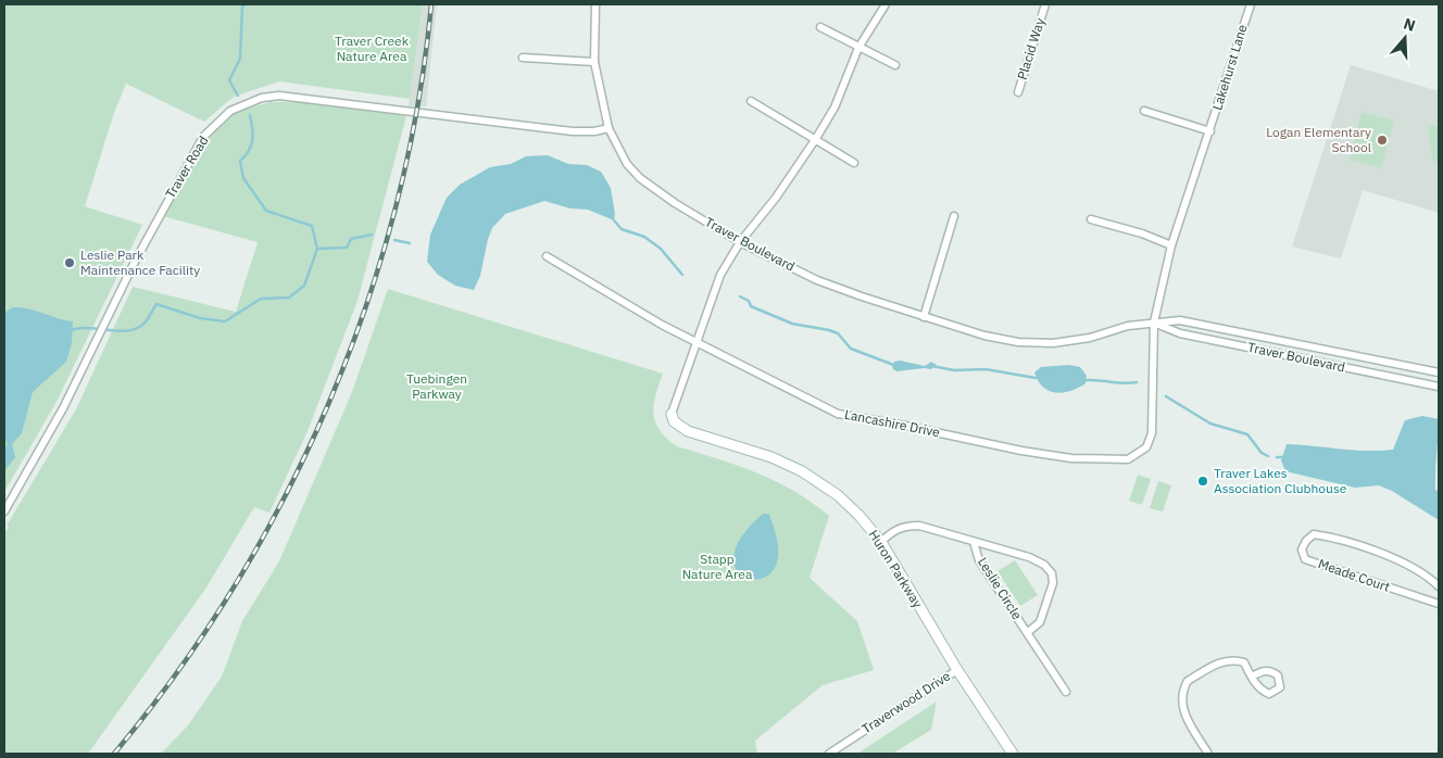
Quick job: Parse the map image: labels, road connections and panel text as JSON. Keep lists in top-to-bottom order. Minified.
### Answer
{"streets":{"street":["Placid Way","Lakehurst Lane","Traver Road","Traver Boulevard","Lancashire Drive","Huron Parkway","Meade Court","Leslie Circle","Traverwood Drive"]},"crossings":[["Lakehurst Lane","Traver Boulevard"],["Lakehurst Lane","Lancashire Drive"],["Traver Road","Traver Boulevard"],["Traver Boulevard","Lancashire Drive"],["Huron Parkway","Leslie Circle"],["Huron Parkway","Traverwood Drive"]],"parks":["Traver Creek Nature Area","Tuebingen Parkway","Stapp Nature Area"],"places":["Logan Elementary School","Leslie Park Maintenance Facility","Traver Lakes Association Clubhouse"],"north":"top"}
